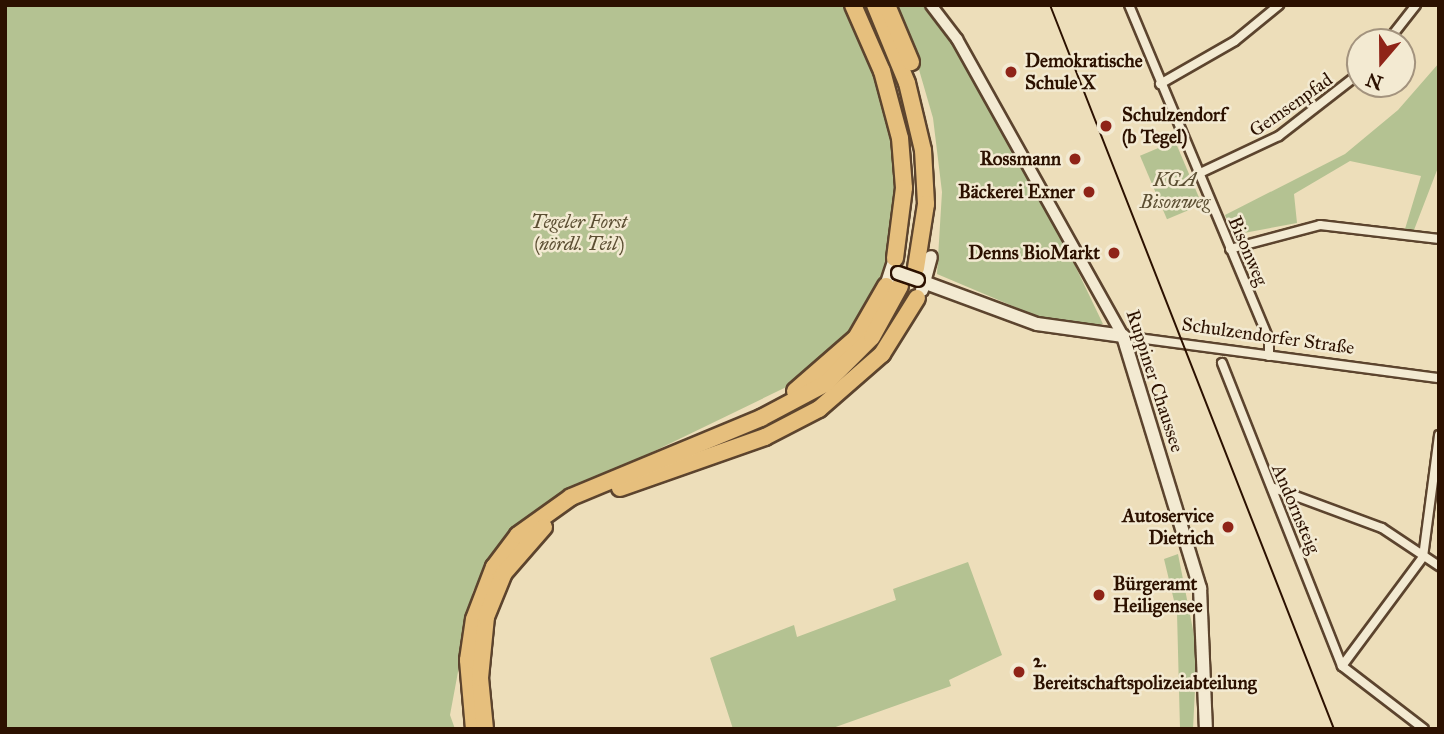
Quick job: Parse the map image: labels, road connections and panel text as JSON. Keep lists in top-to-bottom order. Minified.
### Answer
{"streets":{"main road":["Schulzendorfer Straße","Ruppiner Chaussee"],"street":["Gemsenpfad","Bisonweg","Andornsteig"]},"crossings":[["Gemsenpfad","Bisonweg"],["Bisonweg","Schulzendorfer Straße"],["Schulzendorfer Straße","Ruppiner Chaussee"]],"parks":["KGA Bisonweg","Tegeler Forst (nördl. Teil)"],"places":["Demokratische Schule X","Schulzendorf (b Tegel)","Rossmann","Bäckerei Exner","Denns BioMarkt","Autoservice Dietrich","Bürgeramt Heiligensee","2. Bereitschaftspolizeiabteilung"],"north":"bottom"}
